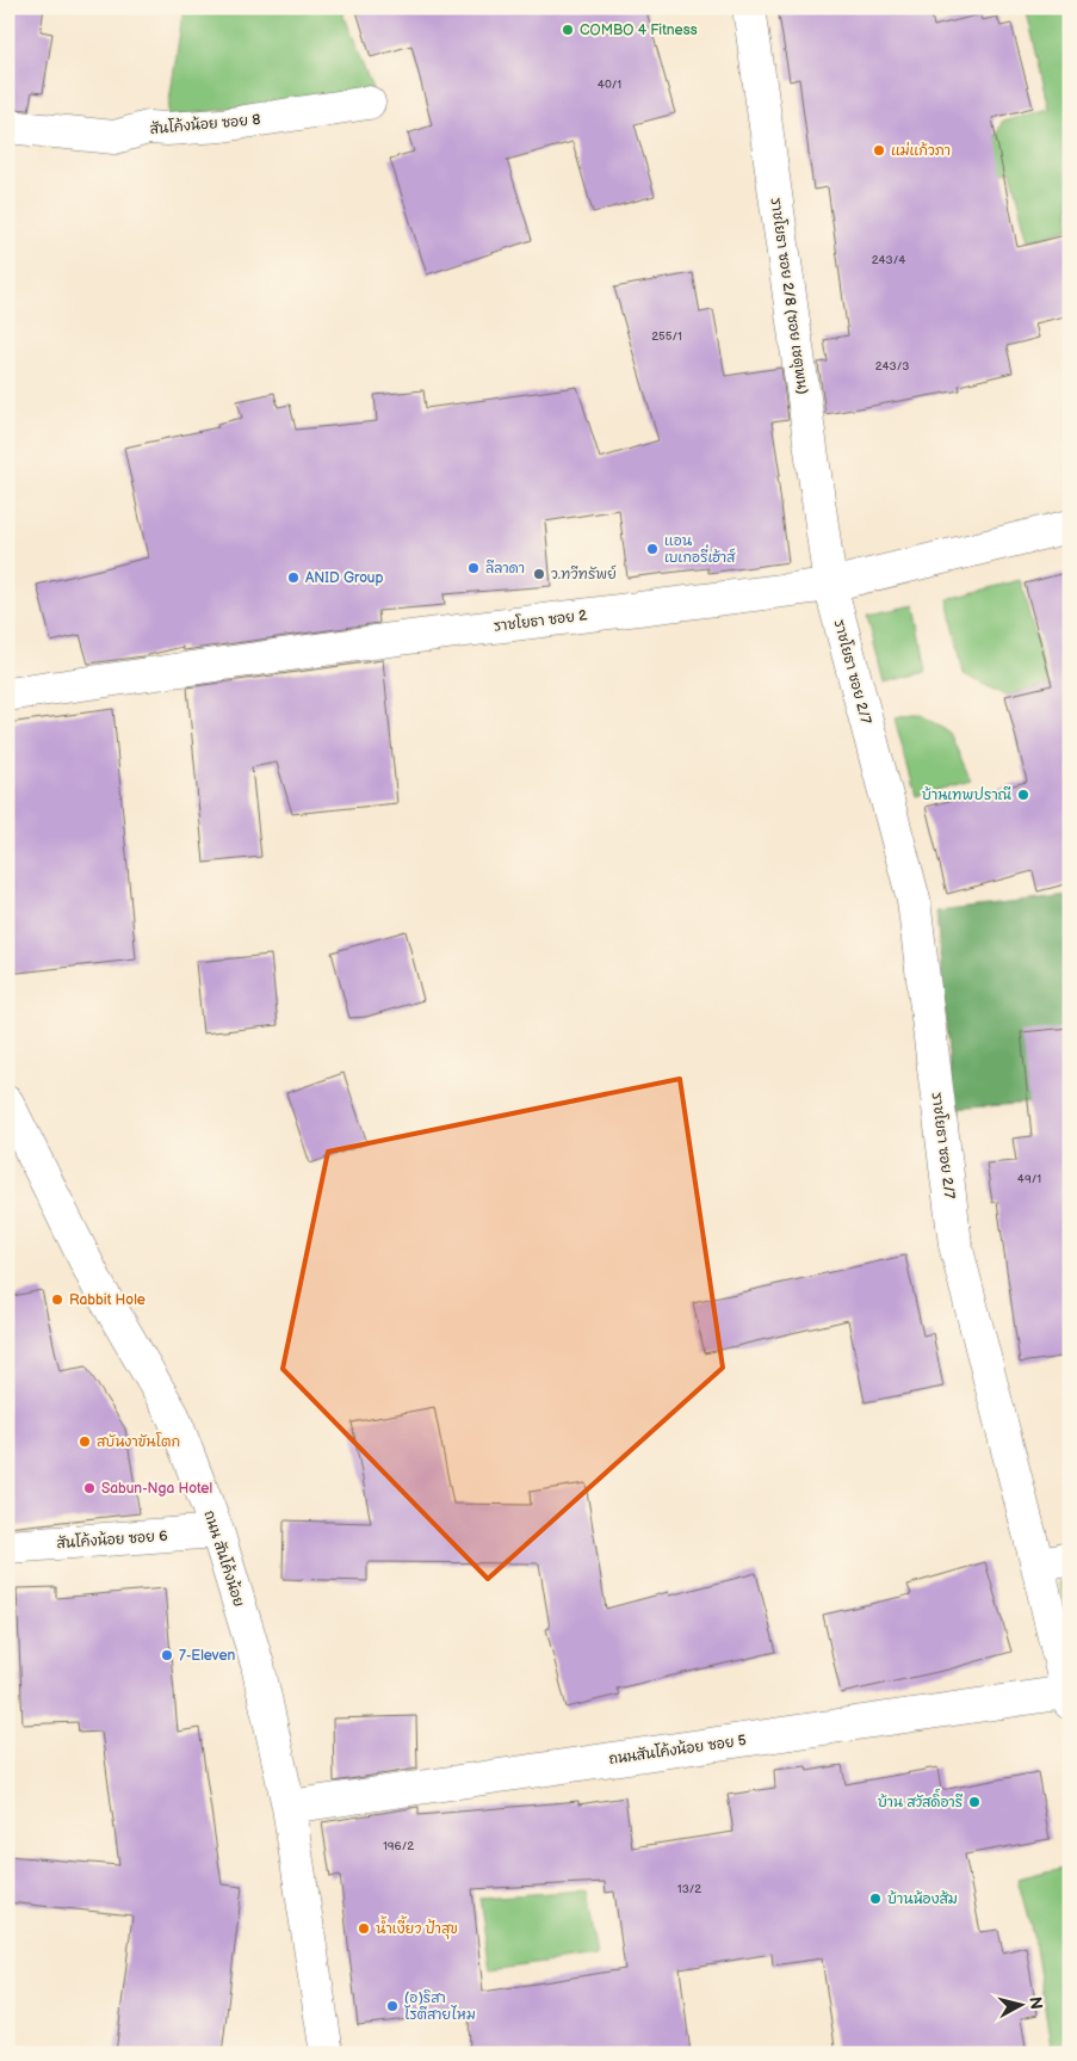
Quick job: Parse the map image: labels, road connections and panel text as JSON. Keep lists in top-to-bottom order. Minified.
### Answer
{"streets":{"street":["สันโค้งน้อย ซอย 8","ราชโยธา ซอย 2/8 (ซอย เชตุพน)","ราชโยธา ซอย 2","ราชโยธา ซอย 2/7","สันโค้งน้อย ซอย 6","ถนน สันโค้งน้อย","ถนนสันโค้งน้อย ซอย 5"]},"crossings":[["ราชโยธา ซอย 2/8 (ซอย เชตุพน)","ราชโยธา ซอย 2"],["ราชโยธา ซอย 2/8 (ซอย เชตุพน)","ราชโยธา ซอย 2/7"],["ราชโยธา ซอย 2","ราชโยธา ซอย 2/7"],["ราชโยธา ซอย 2/7","ถนนสันโค้งน้อย ซอย 5"],["สันโค้งน้อย ซอย 6","ถนน สันโค้งน้อย"],["ถนน สันโค้งน้อย","ถนนสันโค้งน้อย ซอย 5"]],"places":["COMBO 4 Fitness","แม่แก้วภา","แอน เบเกอรี่เฮ้าส์","ลีลาดา","ว.ทวีทรัพย์","ANID Group","บ้านเทพปราณี","Rabbit Hole","สบันงาขันโตก","Sabun-Nga Hotel","7-Eleven","บ้าน สวัสดิ์อารี","บ้านน้องส้ม","น้ำเงี้ยว ป้าสุข","(อ)ริสา โรตีสายไหม"],"house_numbers":["40/1","243/4","255/1","243/3","49/1","196/2","13/2"],"north":"right"}
